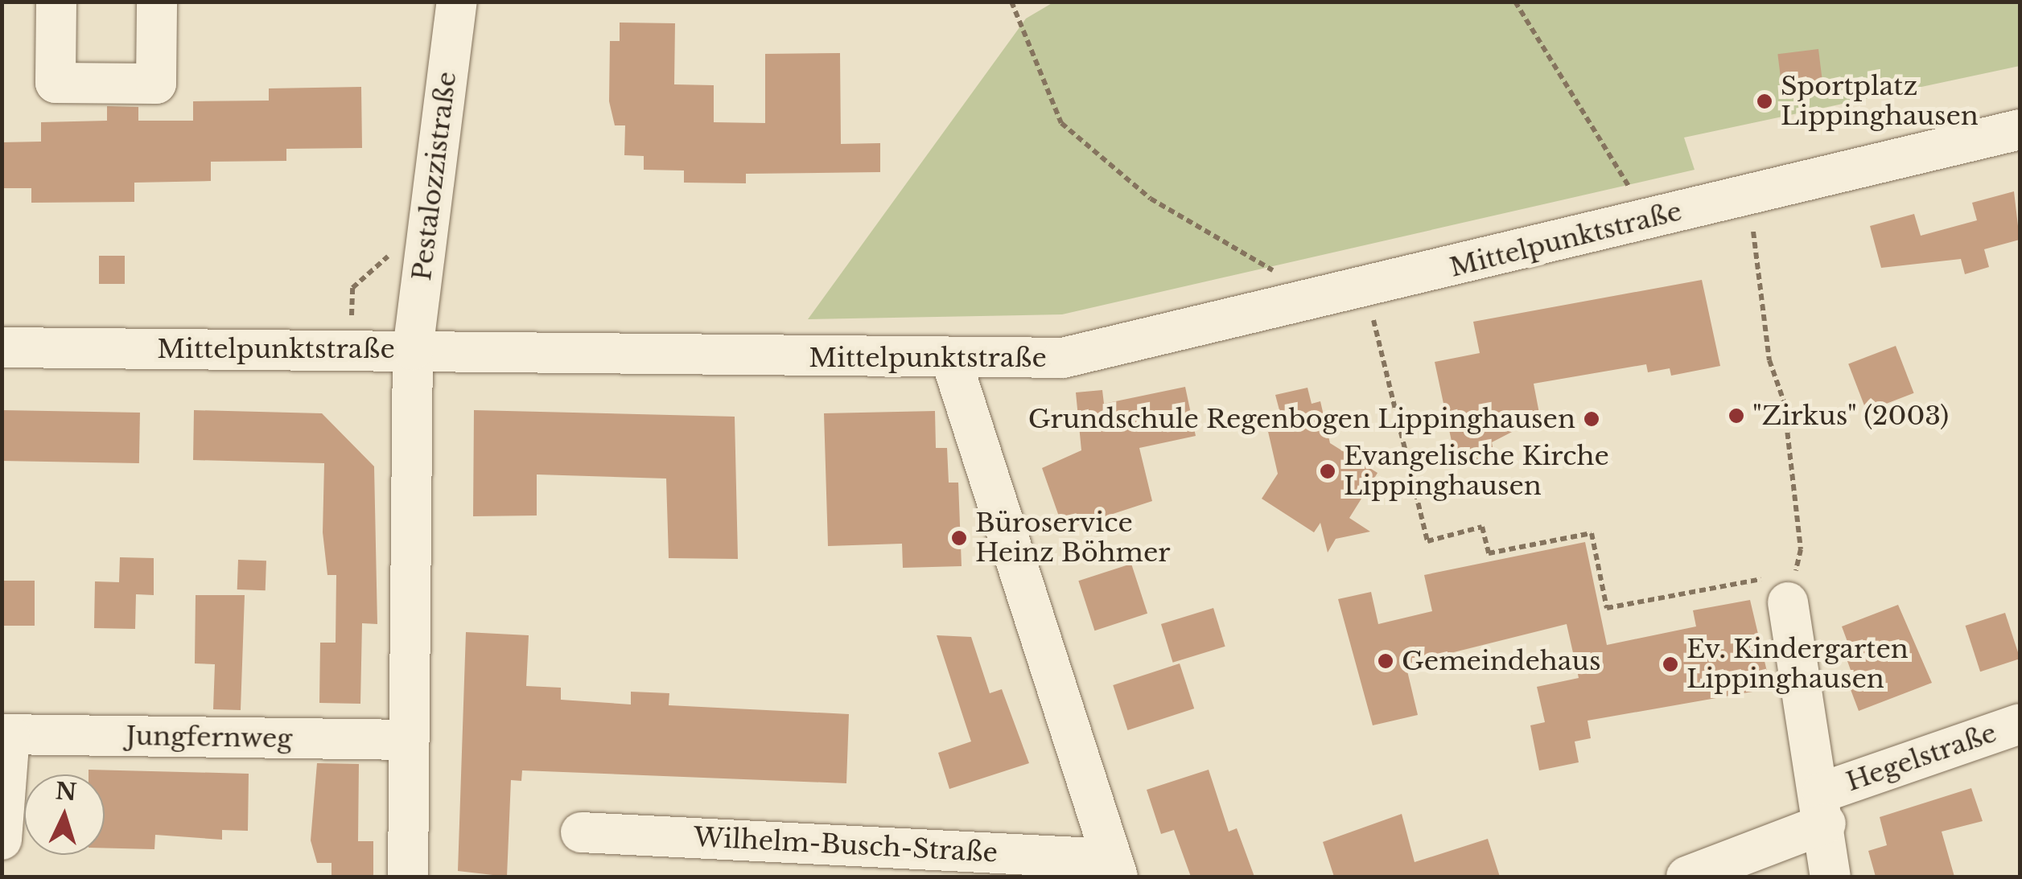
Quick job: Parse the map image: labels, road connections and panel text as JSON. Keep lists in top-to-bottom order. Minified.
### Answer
{"streets":{"street":["Pestalozzistraße","Mittelpunktstraße","Jungfernweg","Hegelstraße","Wilhelm-Busch-Straße"]},"crossings":[["Pestalozzistraße","Mittelpunktstraße"],["Mittelpunktstraße","Wilhelm-Busch-Straße"]],"places":["Sportplatz Lippinghausen","\"Zirkus\" (2003)","Grundschule Regenbogen Lippinghausen","Evangelische Kirche Lippinghausen","Büroservice Heinz Böhmer","Gemeindehaus","Ev. Kindergarten Lippinghausen"],"north":"top"}
